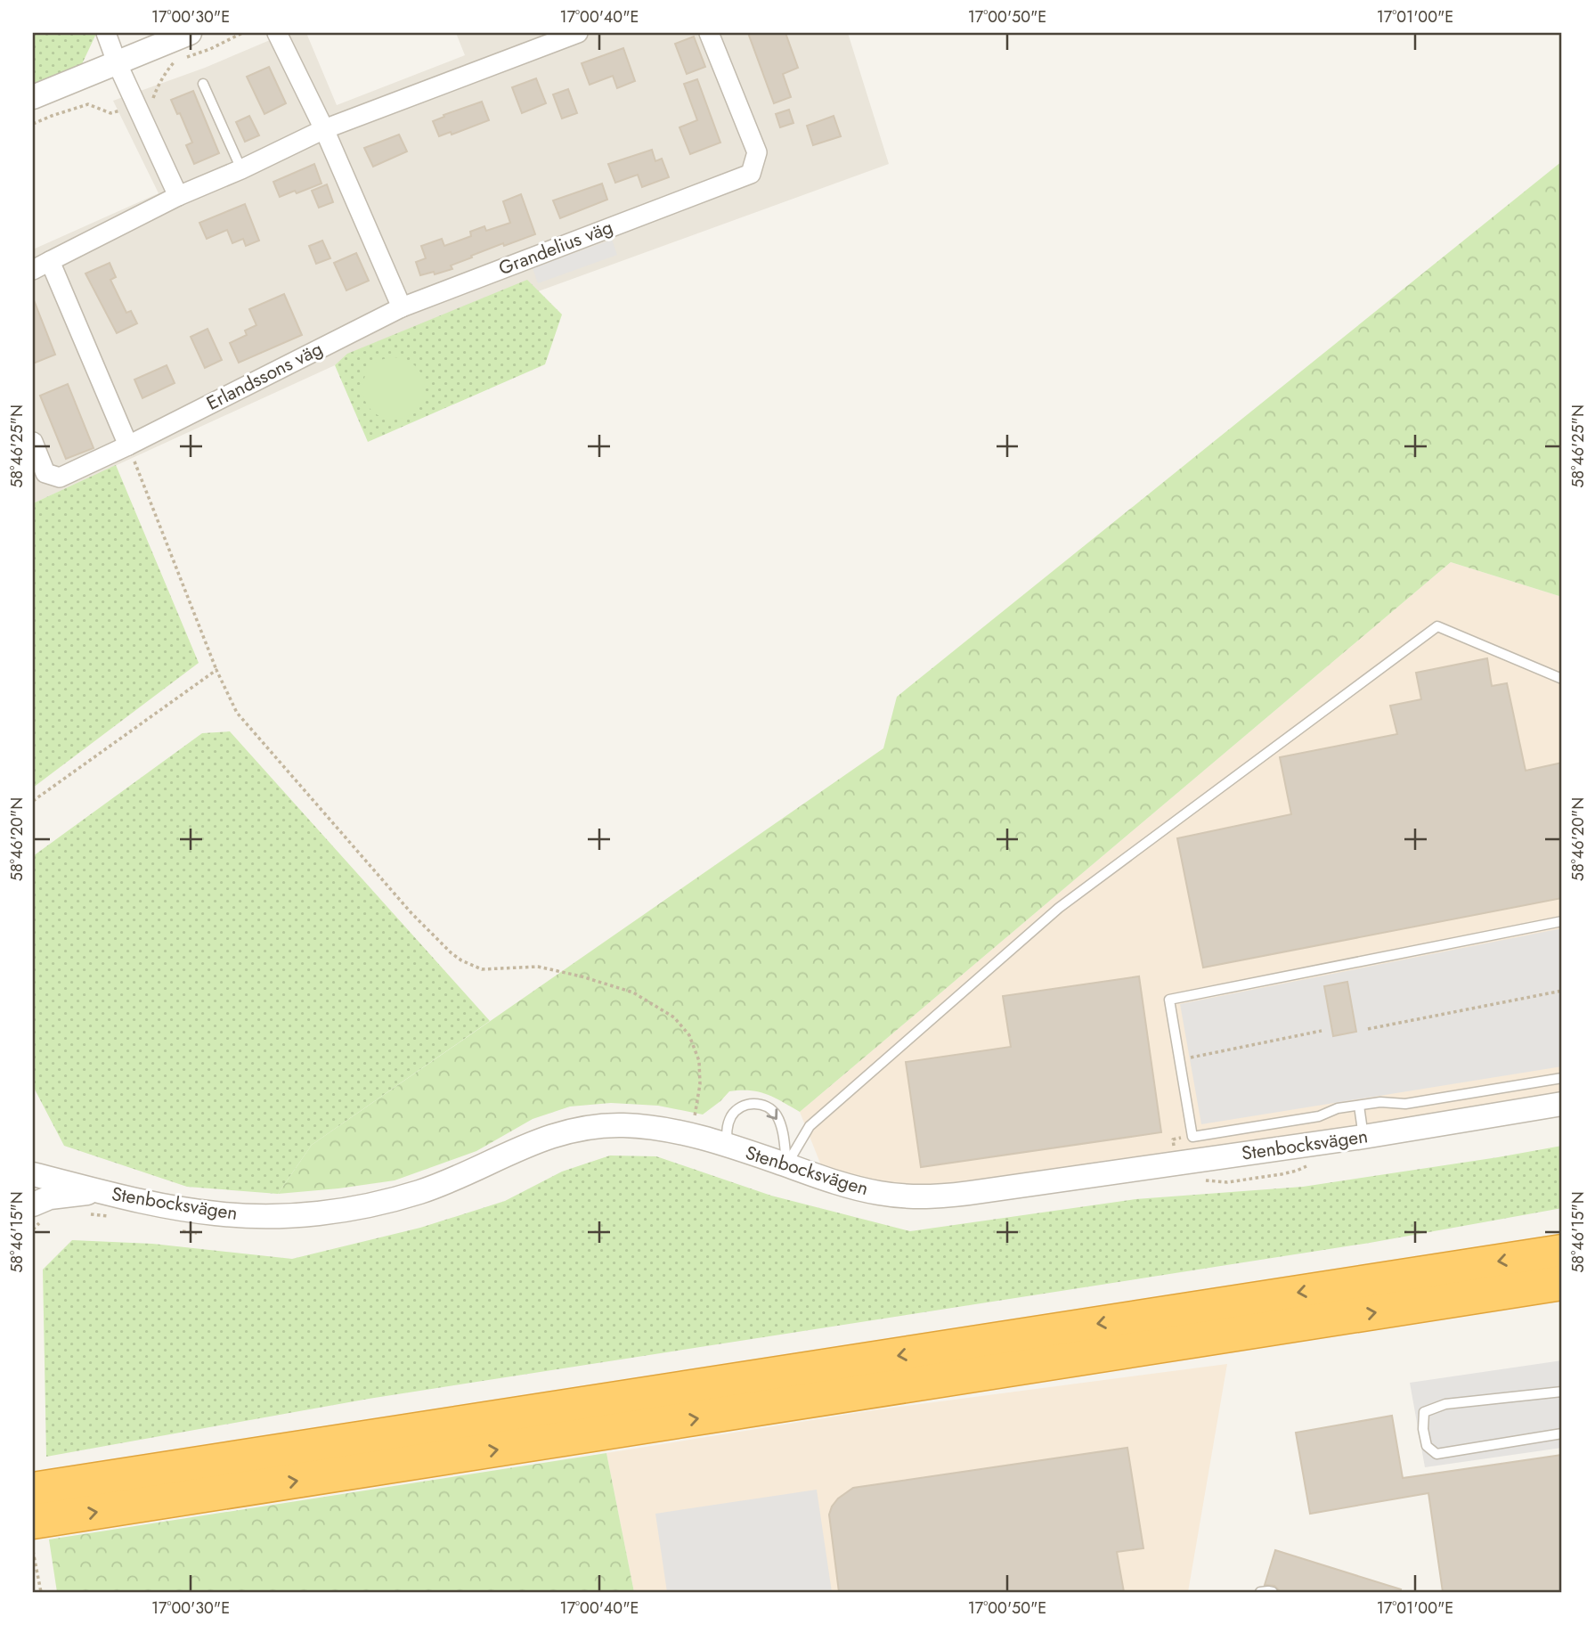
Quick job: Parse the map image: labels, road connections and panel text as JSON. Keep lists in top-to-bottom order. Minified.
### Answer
{"streets":{"street":["Grandelius väg","Erlandssons väg","Stenbocksvägen"]},"crossings":[["Grandelius väg","Erlandssons väg"]],"coordinates":["17°00'30\"E","17°00'40\"E","17°00'50\"E","17°01'00\"E","58°46'25\"N","58°46'20\"N","58°46'15\"N"]}
